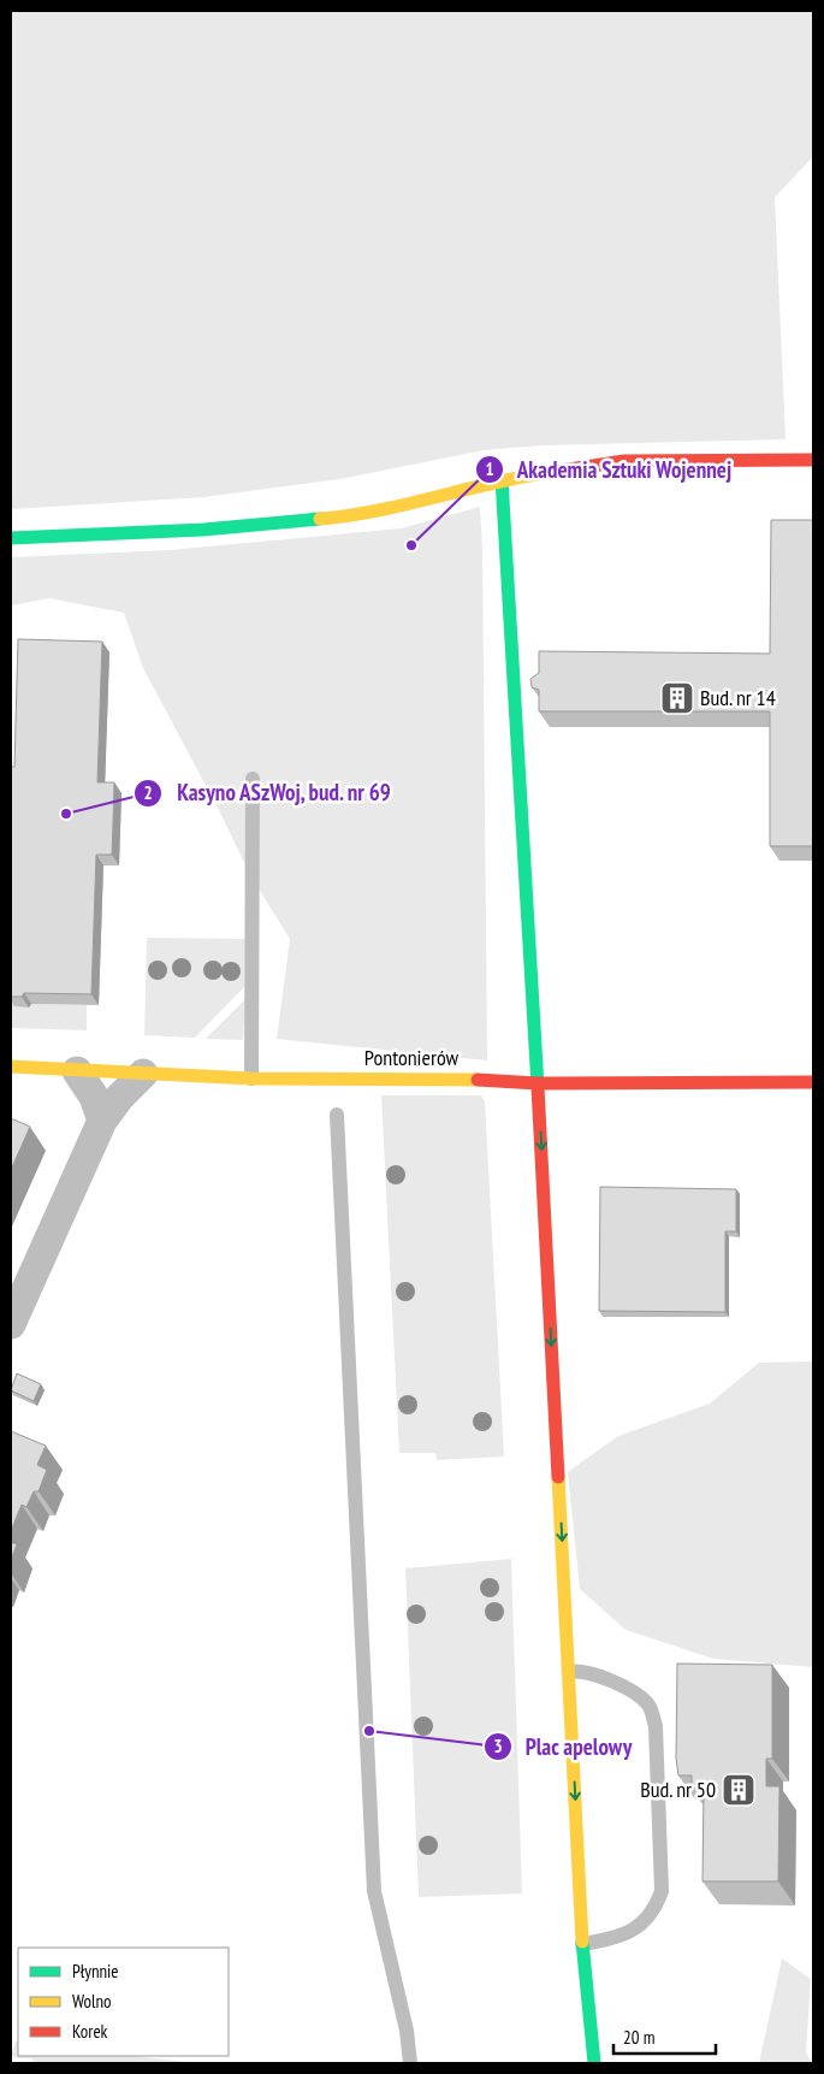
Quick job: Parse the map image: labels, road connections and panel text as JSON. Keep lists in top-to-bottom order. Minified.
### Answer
{"streets":{"street":["Pontonierów"]},"places":{"other":["Akademia Sztuki Wojennej","Kasyno ASzWoj, bud. nr 69","Plac apelowy"],"building":["Bud. nr 14","Bud. nr 50"]},"legend":["Płynnie","Wolno","Korek"],"scale_bar":"20 m"}
